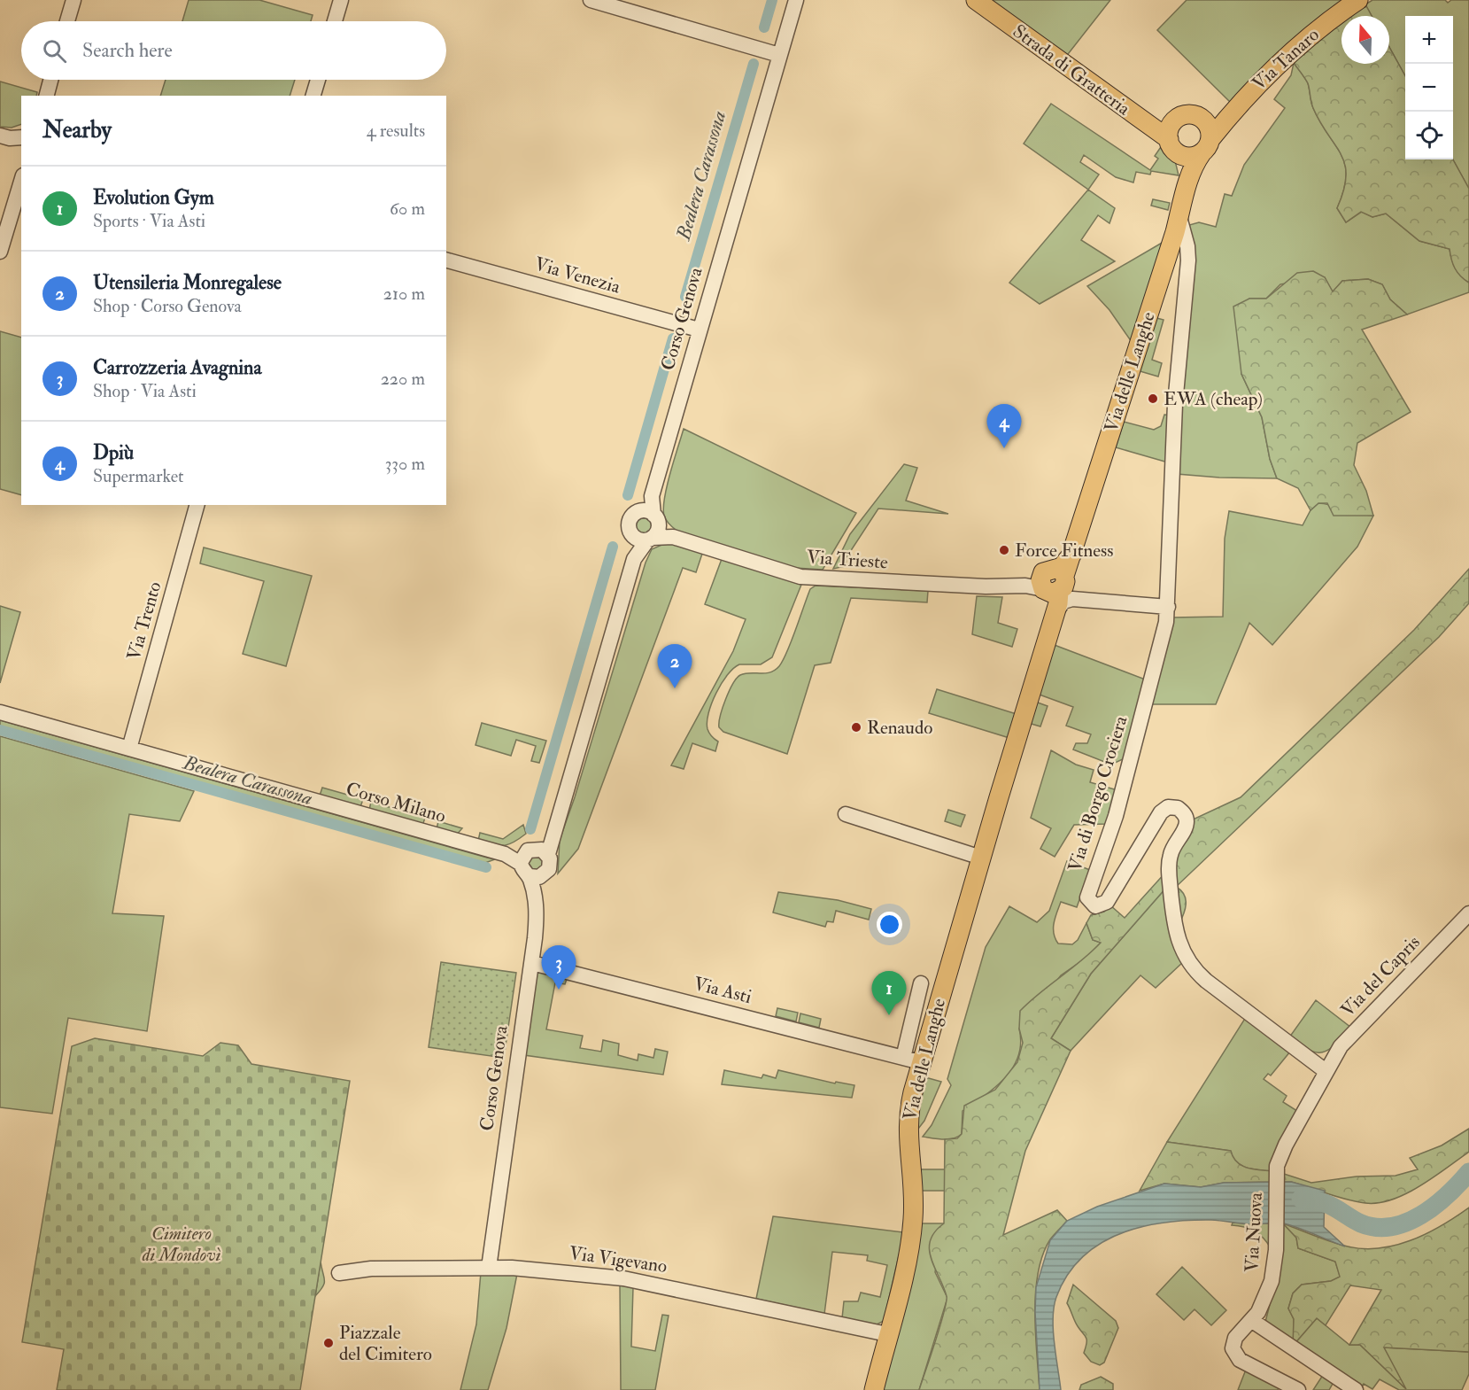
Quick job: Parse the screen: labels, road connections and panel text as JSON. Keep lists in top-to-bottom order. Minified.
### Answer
{"streets":{"main road":["Via Tanaro","Strada di Gratteria","Via delle Langhe"],"street":["Via Venezia","Corso Genova","Via Trieste","Via Trento","Via di Borgo Crociera","Corso Milano","Via del Capris","Via Asti","Via Nuova","Via Vigevano"]},"crossings":[["Via Tanaro","Strada di Gratteria"],["Via Tanaro","Via delle Langhe"],["Strada di Gratteria","Via delle Langhe"],["Via Venezia","Corso Genova"],["Corso Genova","Via Trieste"],["Corso Genova","Corso Milano"],["Corso Genova","Via Asti"],["Corso Genova","Via Vigevano"],["Via delle Langhe","Via Trieste"],["Via delle Langhe","Via di Borgo Crociera"],["Via delle Langhe","Via Asti"],["Via delle Langhe","Via Vigevano"],["Via Trento","Corso Milano"],["Via di Borgo Crociera","Via del Capris"],["Via di Borgo Crociera","Via Nuova"],["Via del Capris","Via Nuova"]],"water":["Bealera Carassona"],"parks":["Cimitero di Mondovì"],"places":["EWA (cheap)","Force Fitness","Renaudo","Piazzale del Cimitero"],"north":"top","page":{"map_buttons":["+","−"],"search":"Search here","heading":["Nearby","4 results"],"list":[{"mark":"1","name":"Evolution Gym","note":"Sports · Via Asti","value":"60 m"},{"mark":"2","name":"Utensileria Monregalese","note":"Shop · Corso Genova","value":"210 m"},{"mark":"3","name":"Carrozzeria Avagnina","note":"Shop · Via Asti","value":"220 m"},{"mark":"4","name":"Dpiù","note":"Supermarket","value":"330 m"}],"pins":["4","2","3","1"]}}
